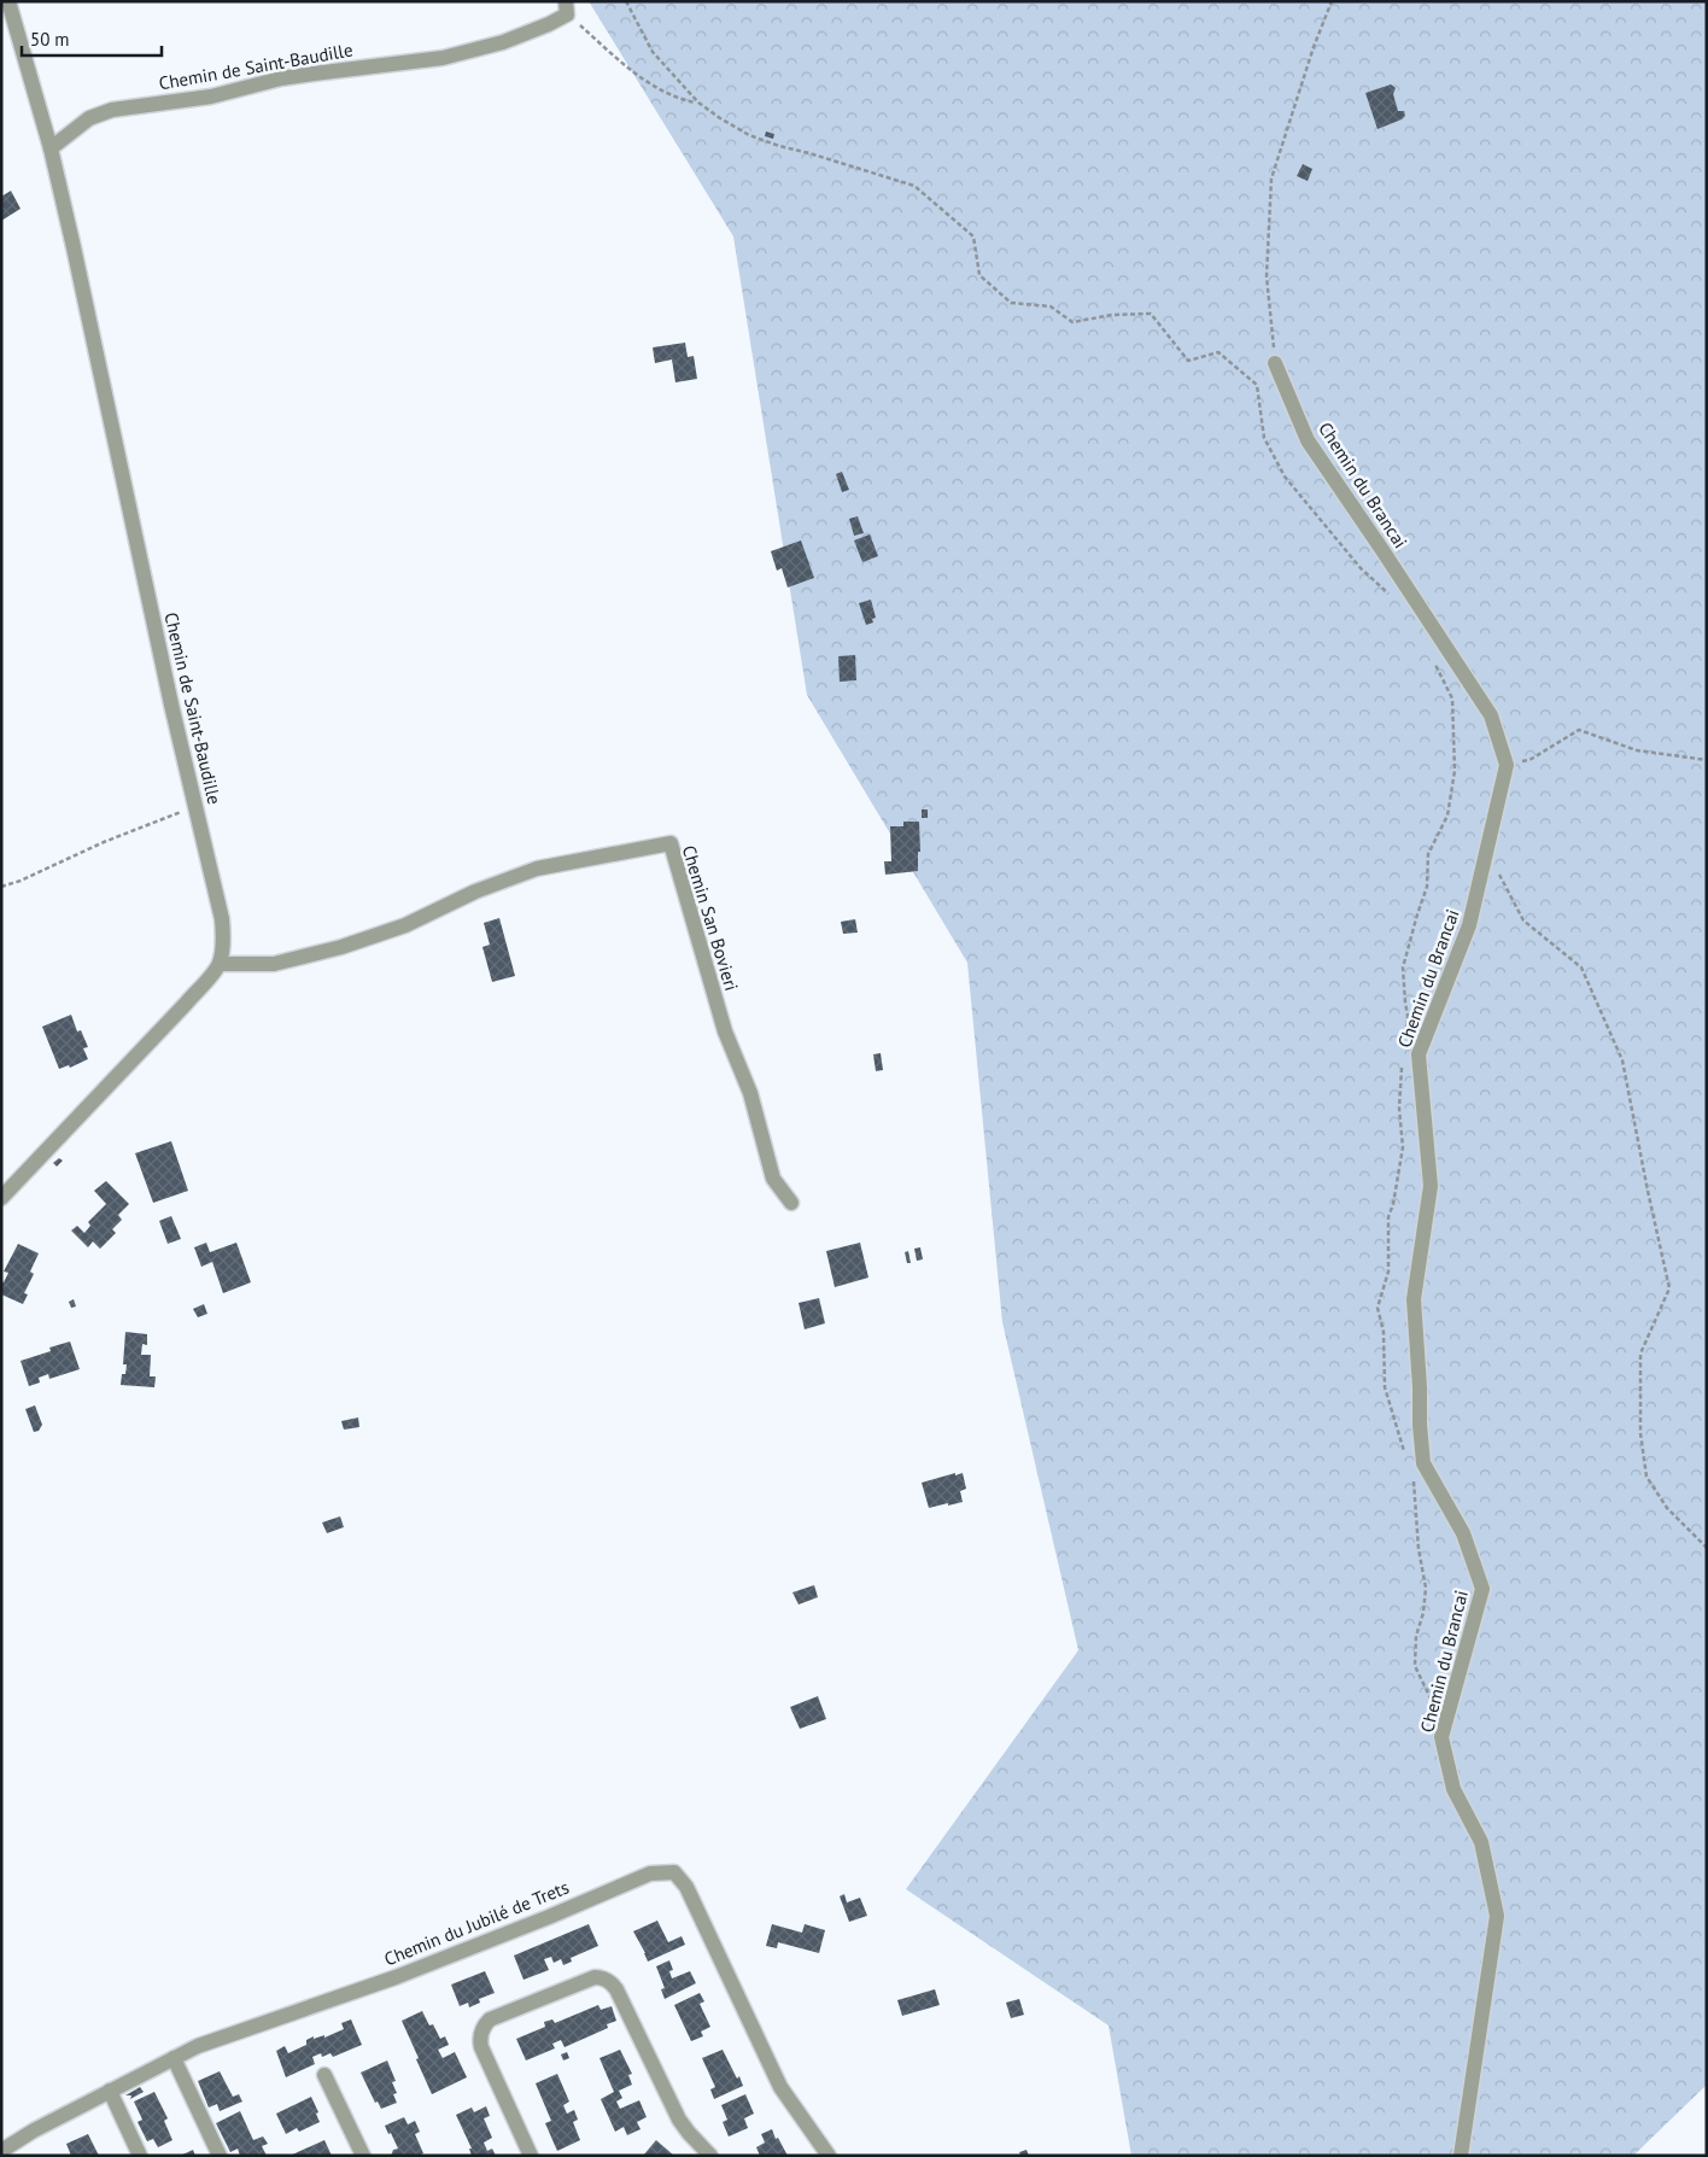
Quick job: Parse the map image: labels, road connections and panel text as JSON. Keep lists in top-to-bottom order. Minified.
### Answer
{"streets":{"street":["Chemin de Saint-Baudille","Chemin du Brancai","Chemin San Bovieri","Chemin du Jubilé de Trets"]},"crossings":[["Chemin de Saint-Baudille","Chemin San Bovieri"]],"scale_bar":"50 m"}
